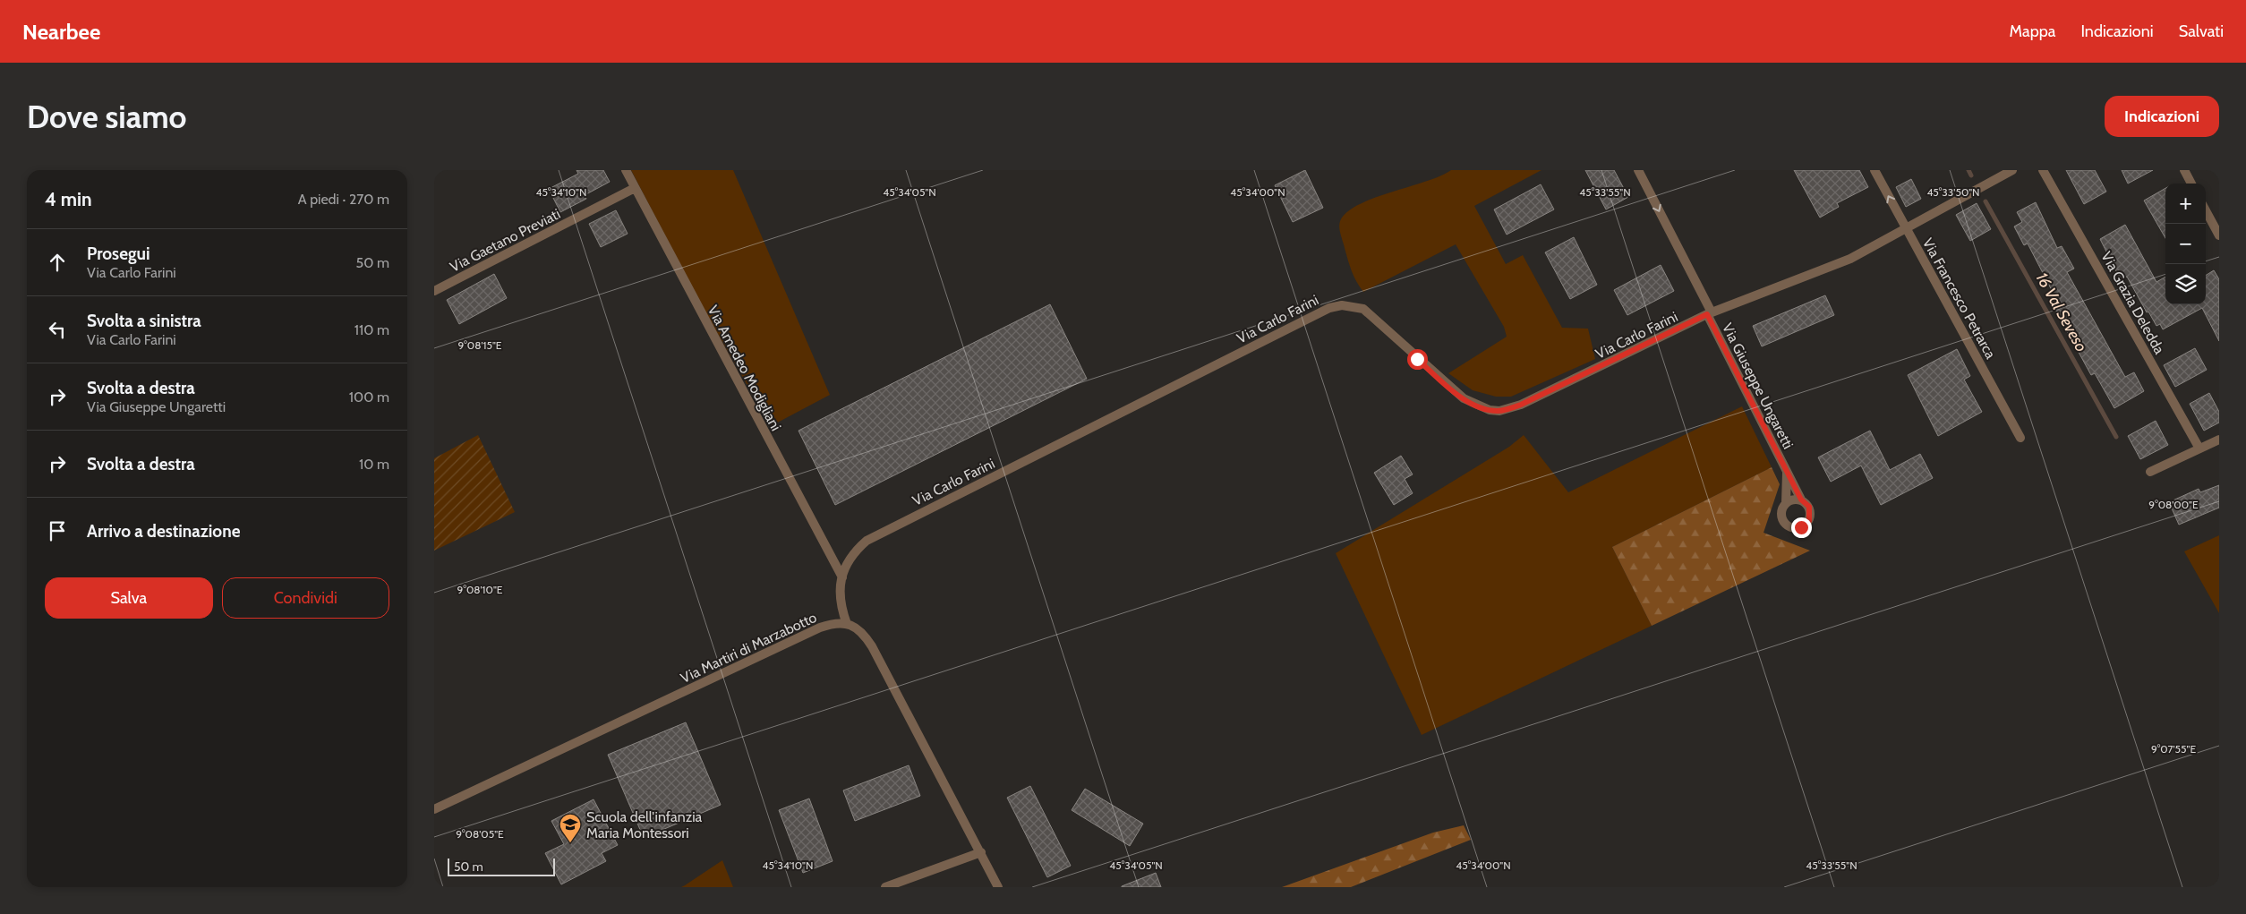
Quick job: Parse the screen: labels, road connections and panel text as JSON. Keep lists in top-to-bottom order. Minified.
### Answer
{"streets":{"street":["Via Gaetano Previati","Via Francesco Petrarca","Via Grazia Deledda","Via Carlo Farini","Via Amedeo Modigliani","Via Giuseppe Ungaretti","Via Martiri di Marzabotto"]},"crossings":[["Via Gaetano Previati","Via Amedeo Modigliani"],["Via Francesco Petrarca","Via Carlo Farini"],["Via Carlo Farini","Via Amedeo Modigliani"],["Via Carlo Farini","Via Giuseppe Ungaretti"],["Via Carlo Farini","Via Martiri di Marzabotto"]],"one_way":["Via Giuseppe Ungaretti"],"water":["16 Val Seveso"],"places":{"school or university":["Scuola dell'infanzia Maria Montessori"]},"scale_bar":"50 m","page":{"header":"Nearbee","nav":["Mappa","Indicazioni","Salvati"],"buttons":["Indicazioni",["Salva","Condividi"]],"title":"Dove siamo","heading":["4 min","A piedi · 270 m"],"map_buttons":["+","−"],"list":[["Prosegui","Via Carlo Farini","50 m"],["Svolta a sinistra","Via Carlo Farini","110 m"],["Svolta a destra","Via Giuseppe Ungaretti","100 m"],["Svolta a destra","10 m"],"Arrivo a destinazione"],"scale":"50 m"},"coordinates":["45°34'10\"N","45°34'05\"N","45°34'00\"N","45°33'55\"N","45°33'50\"N","9°08'15\"E","9°08'00\"E","9°08'10\"E","9°07'55\"E","9°08'05\"E"]}
